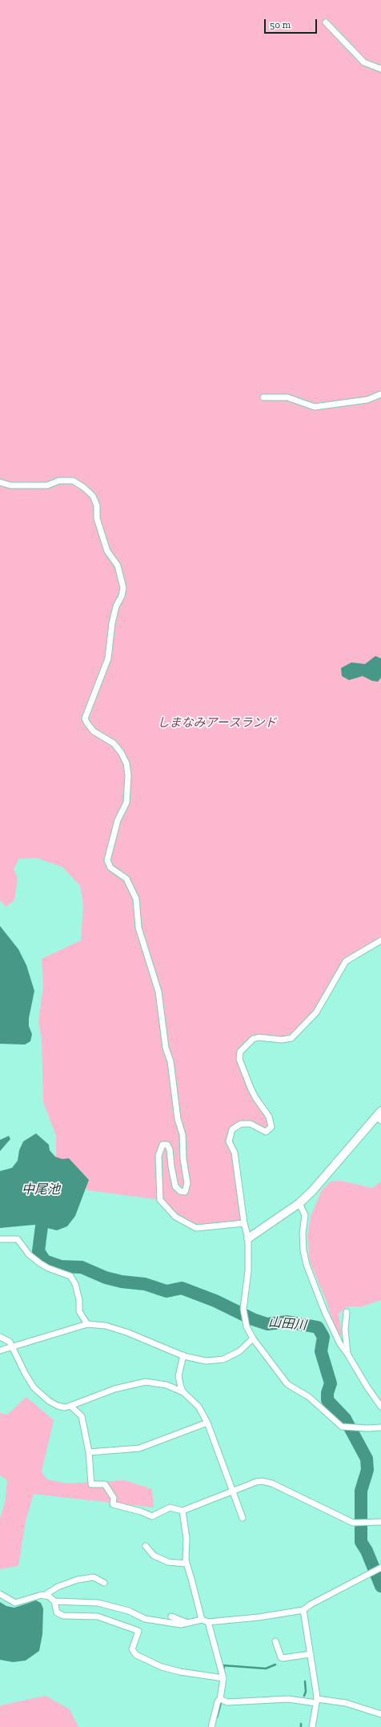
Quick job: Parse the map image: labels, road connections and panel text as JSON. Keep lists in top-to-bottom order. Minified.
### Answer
{"water":["中尾池","山田川"],"parks":["しまなみアースランド"],"scale_bar":"50 m"}
